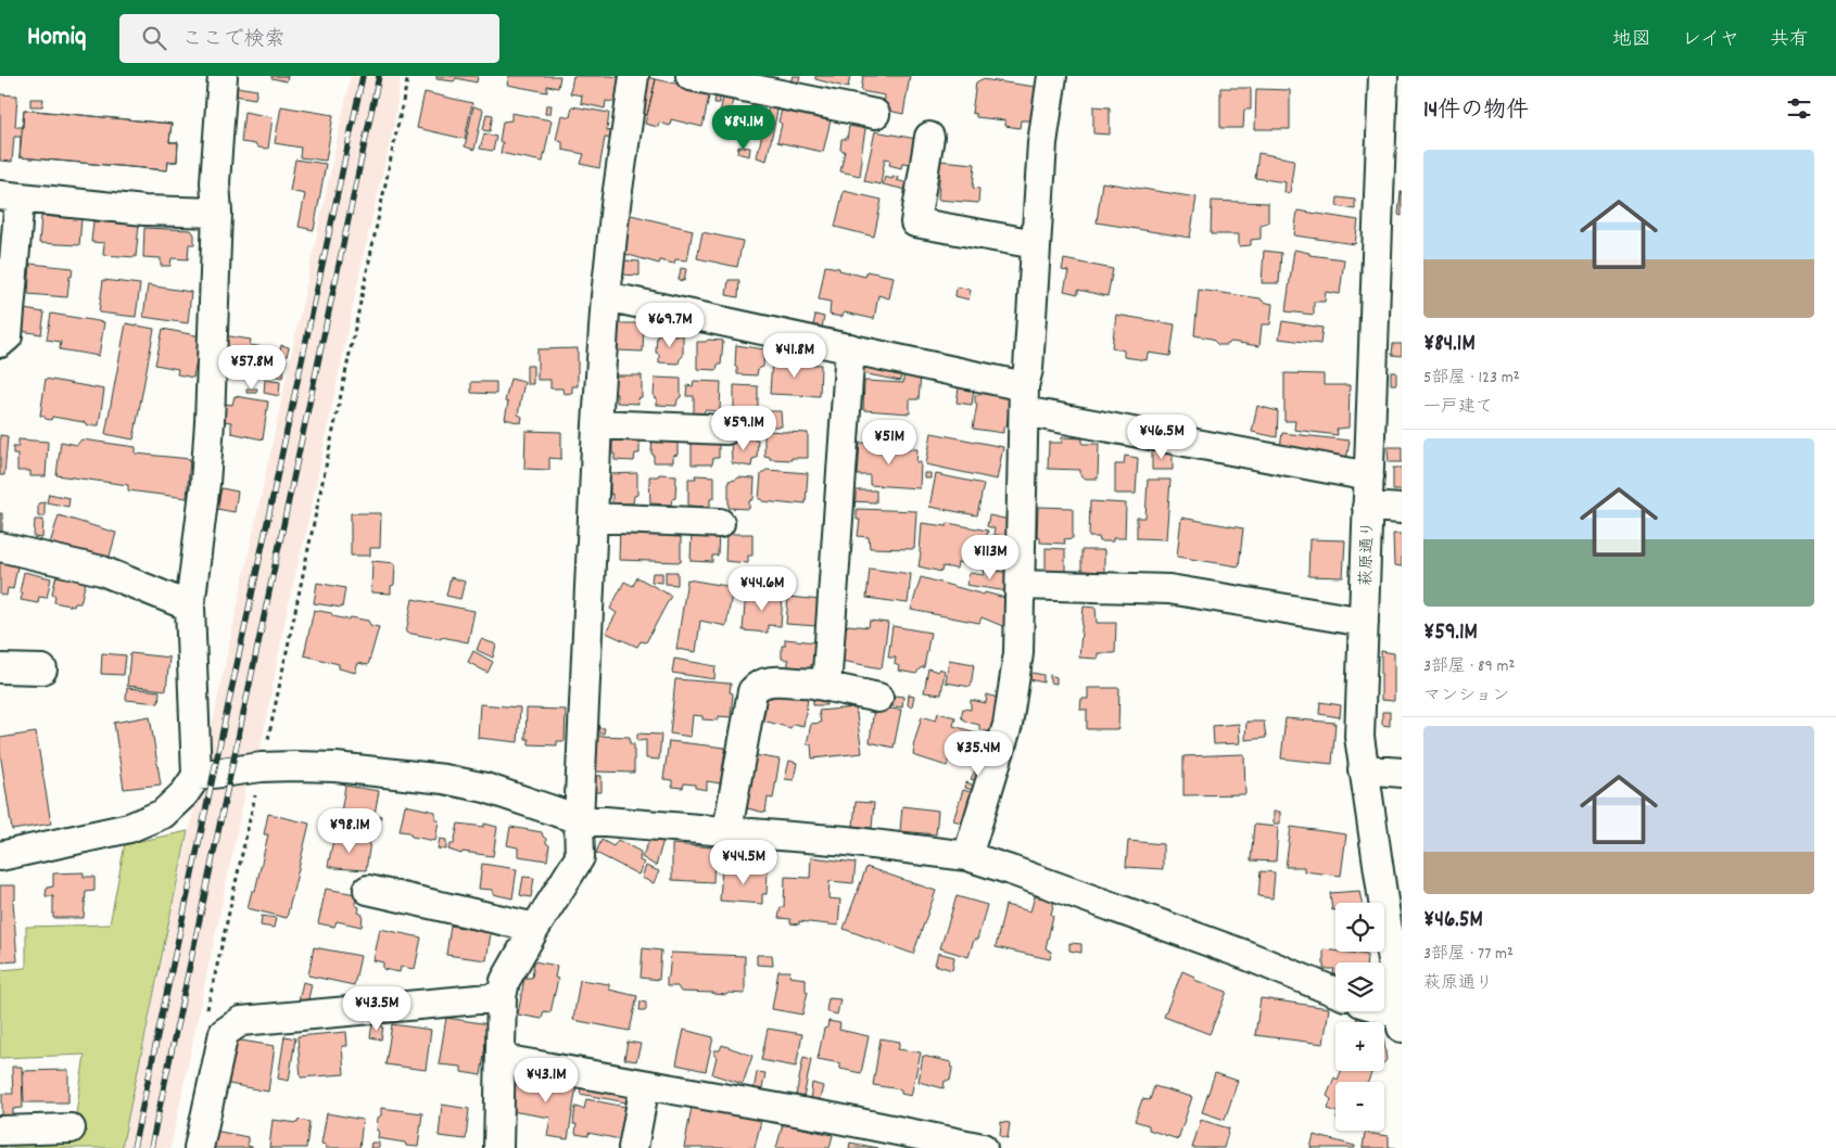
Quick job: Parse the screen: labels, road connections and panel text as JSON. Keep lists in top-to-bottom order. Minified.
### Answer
{"streets":{"street":["萩原通り"]},"page":{"header":"Homiq","search":"ここで検索","nav":["地図","レイヤ","共有"],"heading":"14件の物件","price":["¥84.1M","¥69.7M","¥41.8M","¥57.8M","¥59.1M","¥46.5M","¥51M","¥113M","¥44.6M","¥35.4M","¥98.1M","¥44.5M","¥43.5M","¥43.1M"],"list":[{"name":"¥84.1M","note":"5部屋 · 123 m² · 一戸建て"},{"name":"¥59.1M","note":"3部屋 · 89 m² · マンション"},{"name":"¥46.5M","note":"3部屋 · 77 m² · 萩原通り"}],"map_buttons":["+","−"]}}
